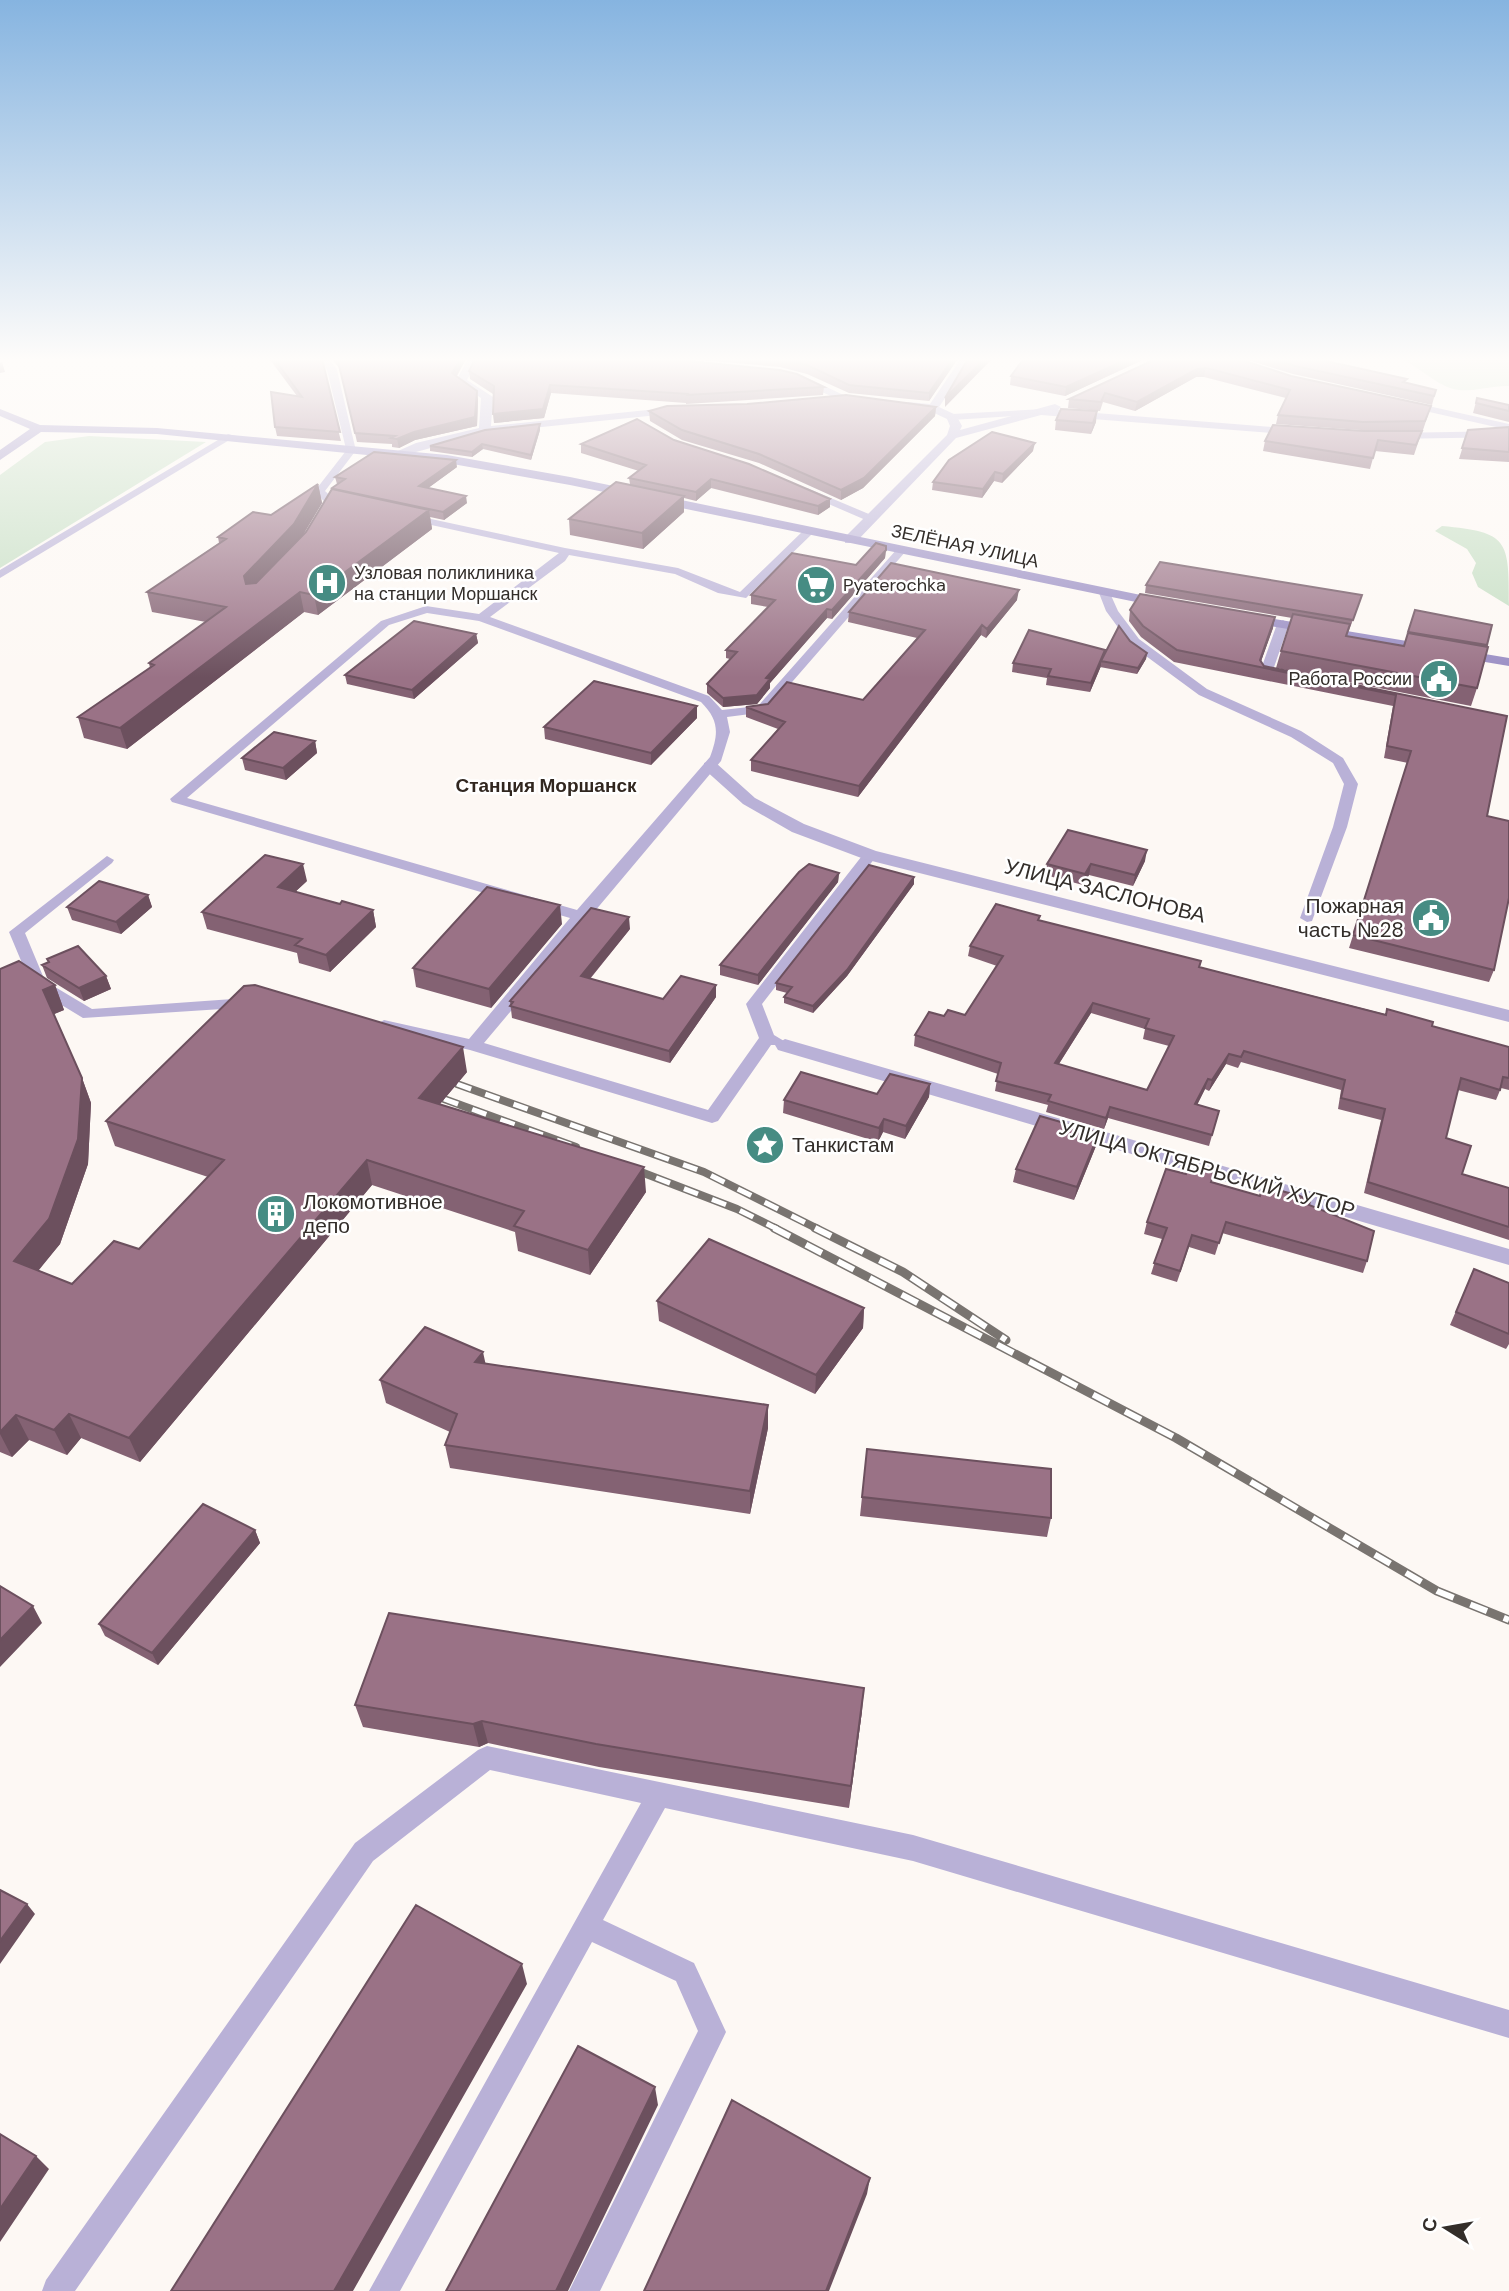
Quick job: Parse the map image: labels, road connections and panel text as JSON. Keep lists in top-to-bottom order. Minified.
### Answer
{"streets":{"street":["ЗЕЛЁНАЯ УЛИЦА","УЛИЦА ЗАСЛОНОВА","УЛИЦА ОКТЯБРЬСКИЙ ХУТОР"]},"districts":["Станция Моршанск"],"places":{"hospital":["Узловая поликлиника на станции Моршанск"],"supermarket":["Pyaterochka"],"public building":["Работа России","Пожарная часть №28"],"place":["Танкистам"],"building":["Локомотивное депо"]},"north":"left"}
